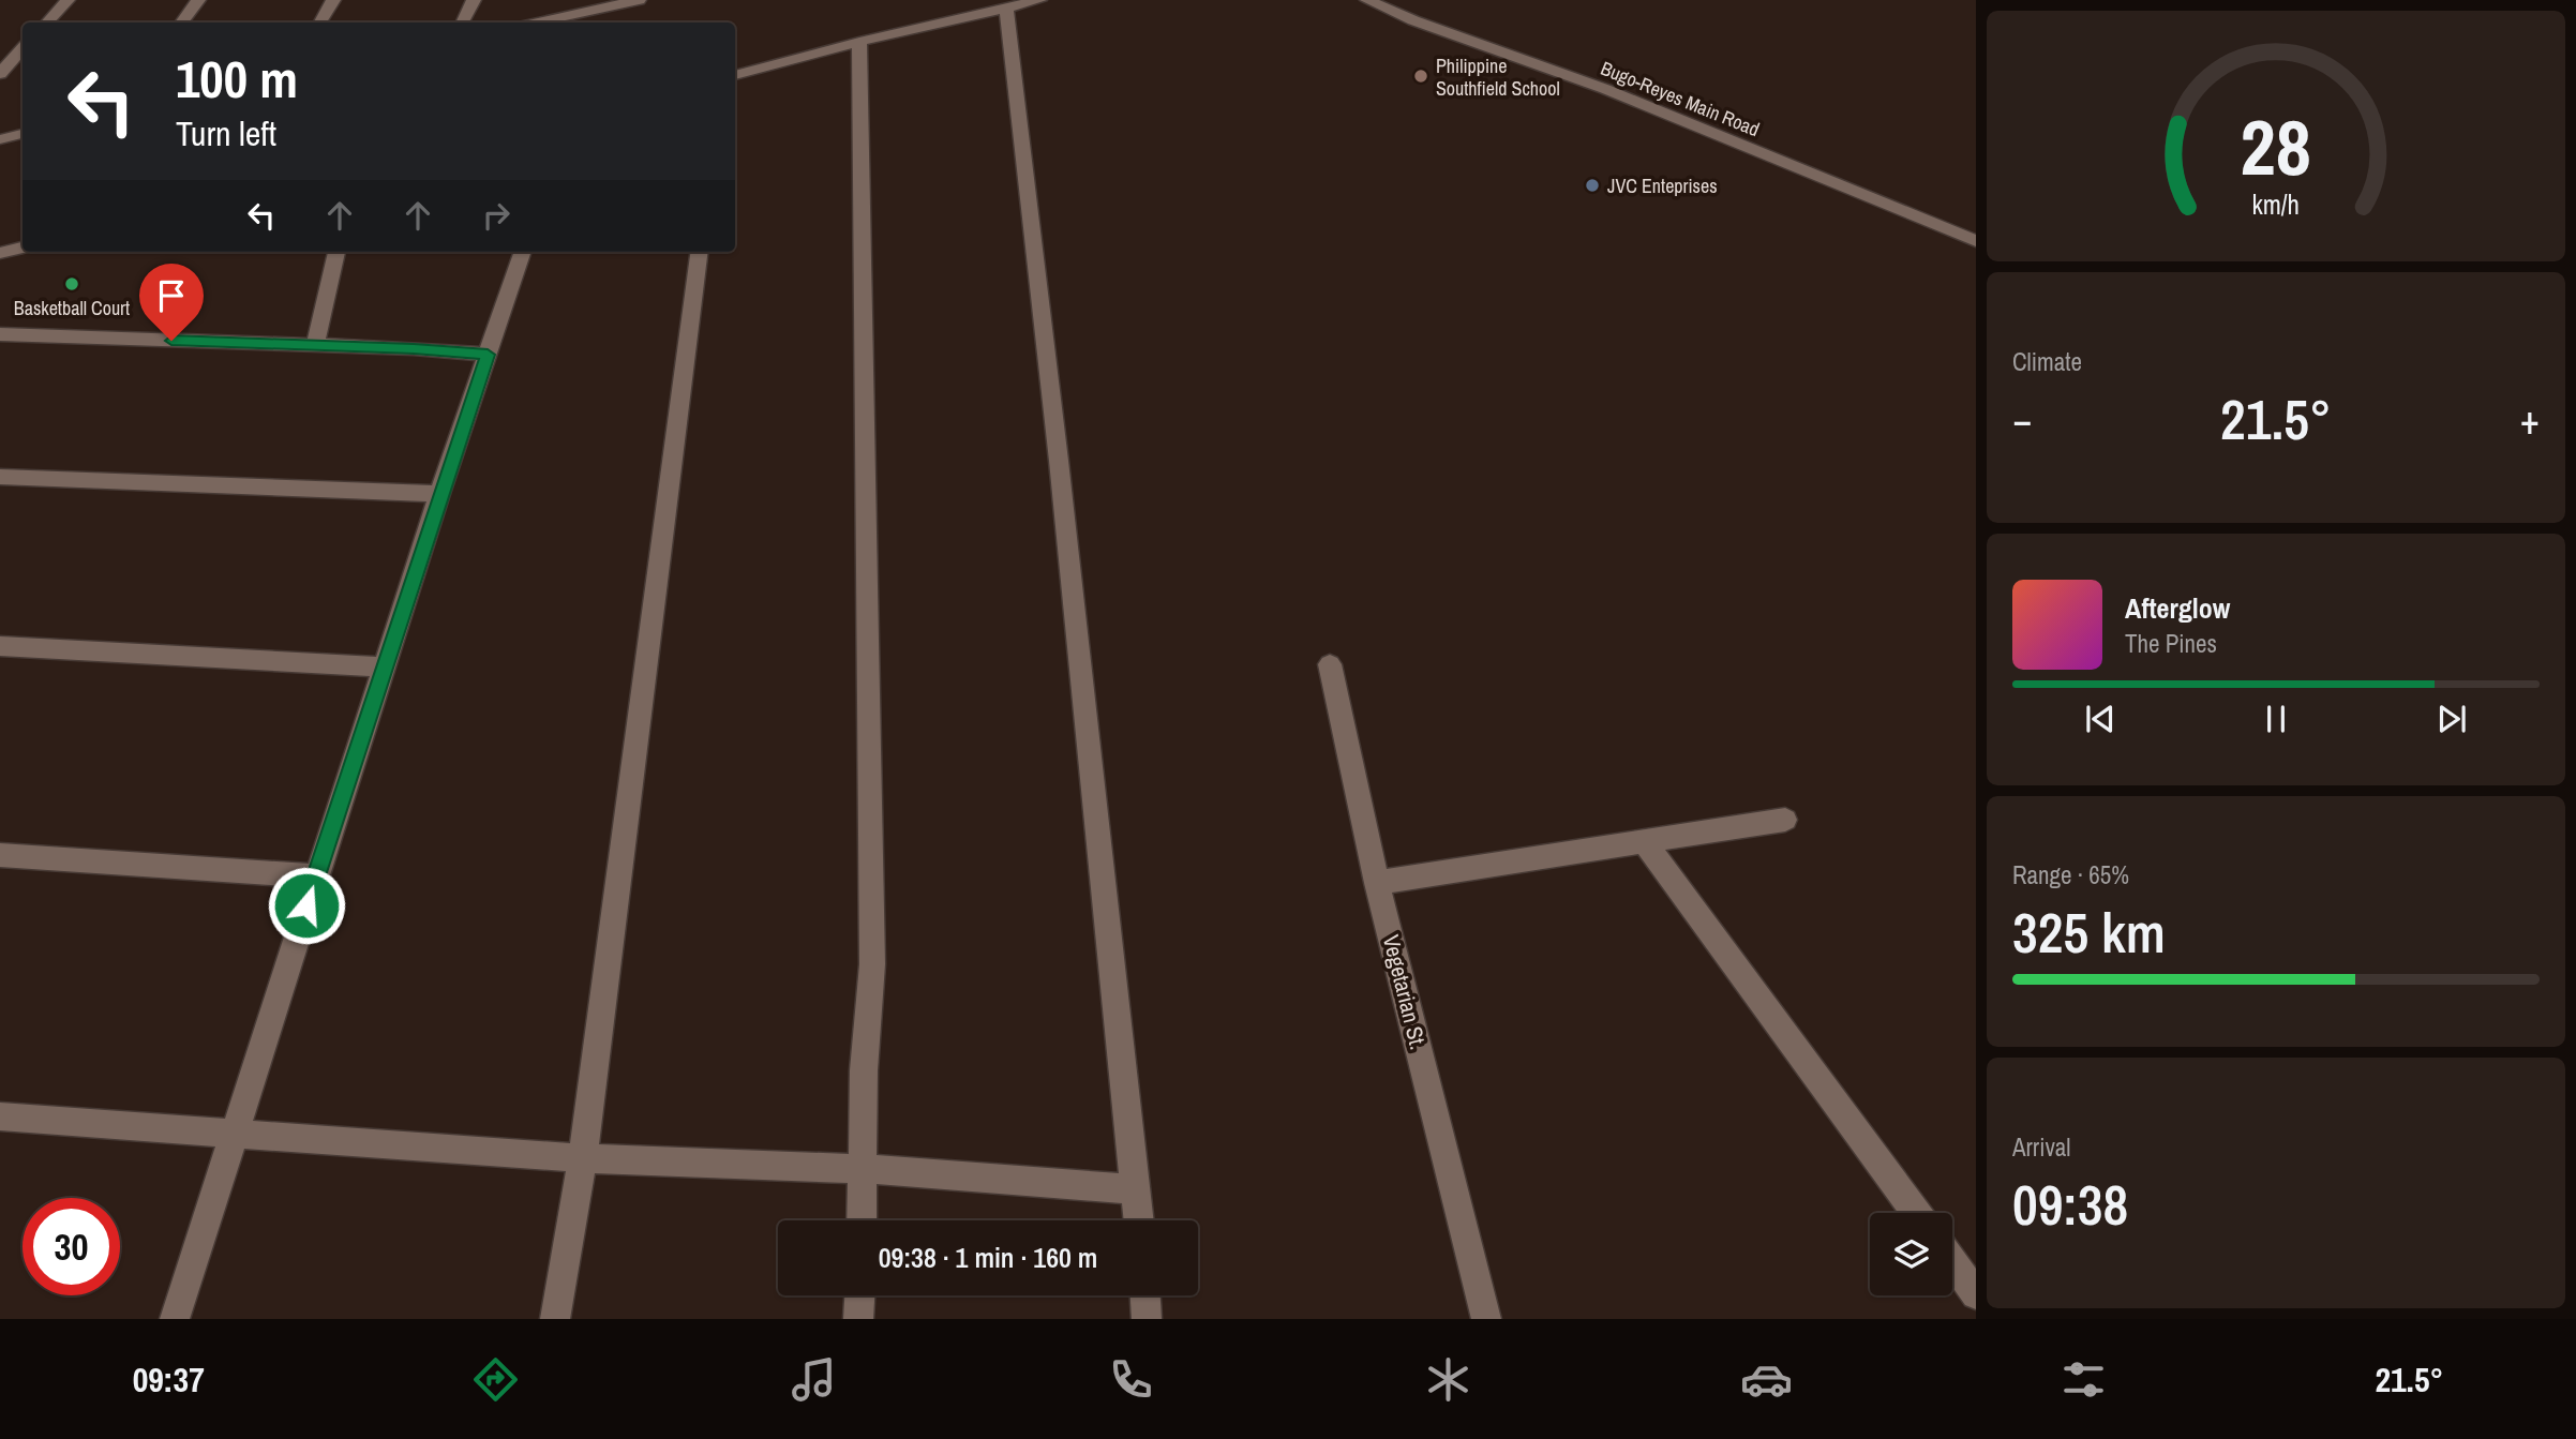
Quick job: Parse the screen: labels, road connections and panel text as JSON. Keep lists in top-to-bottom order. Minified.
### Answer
{"streets":{"street":["Bugo-Reyes Main Road","Vegetarian St."]},"places":["Philippine Southfield School","JVC Enteprises","Basketball Court"],"page":{"turn":["100 m","Turn left"],"tile":["Climate",["Range · 65%","325 km"],["Arrival","09:38"]],"heat":["−","21.5°","+"],"song":["Afterglow","The Pines"],"limit":"30","trip":"09:38 · 1 min · 160 m","tabs":["09:37","21.5°"],"gauge":["28","km/h"]}}
